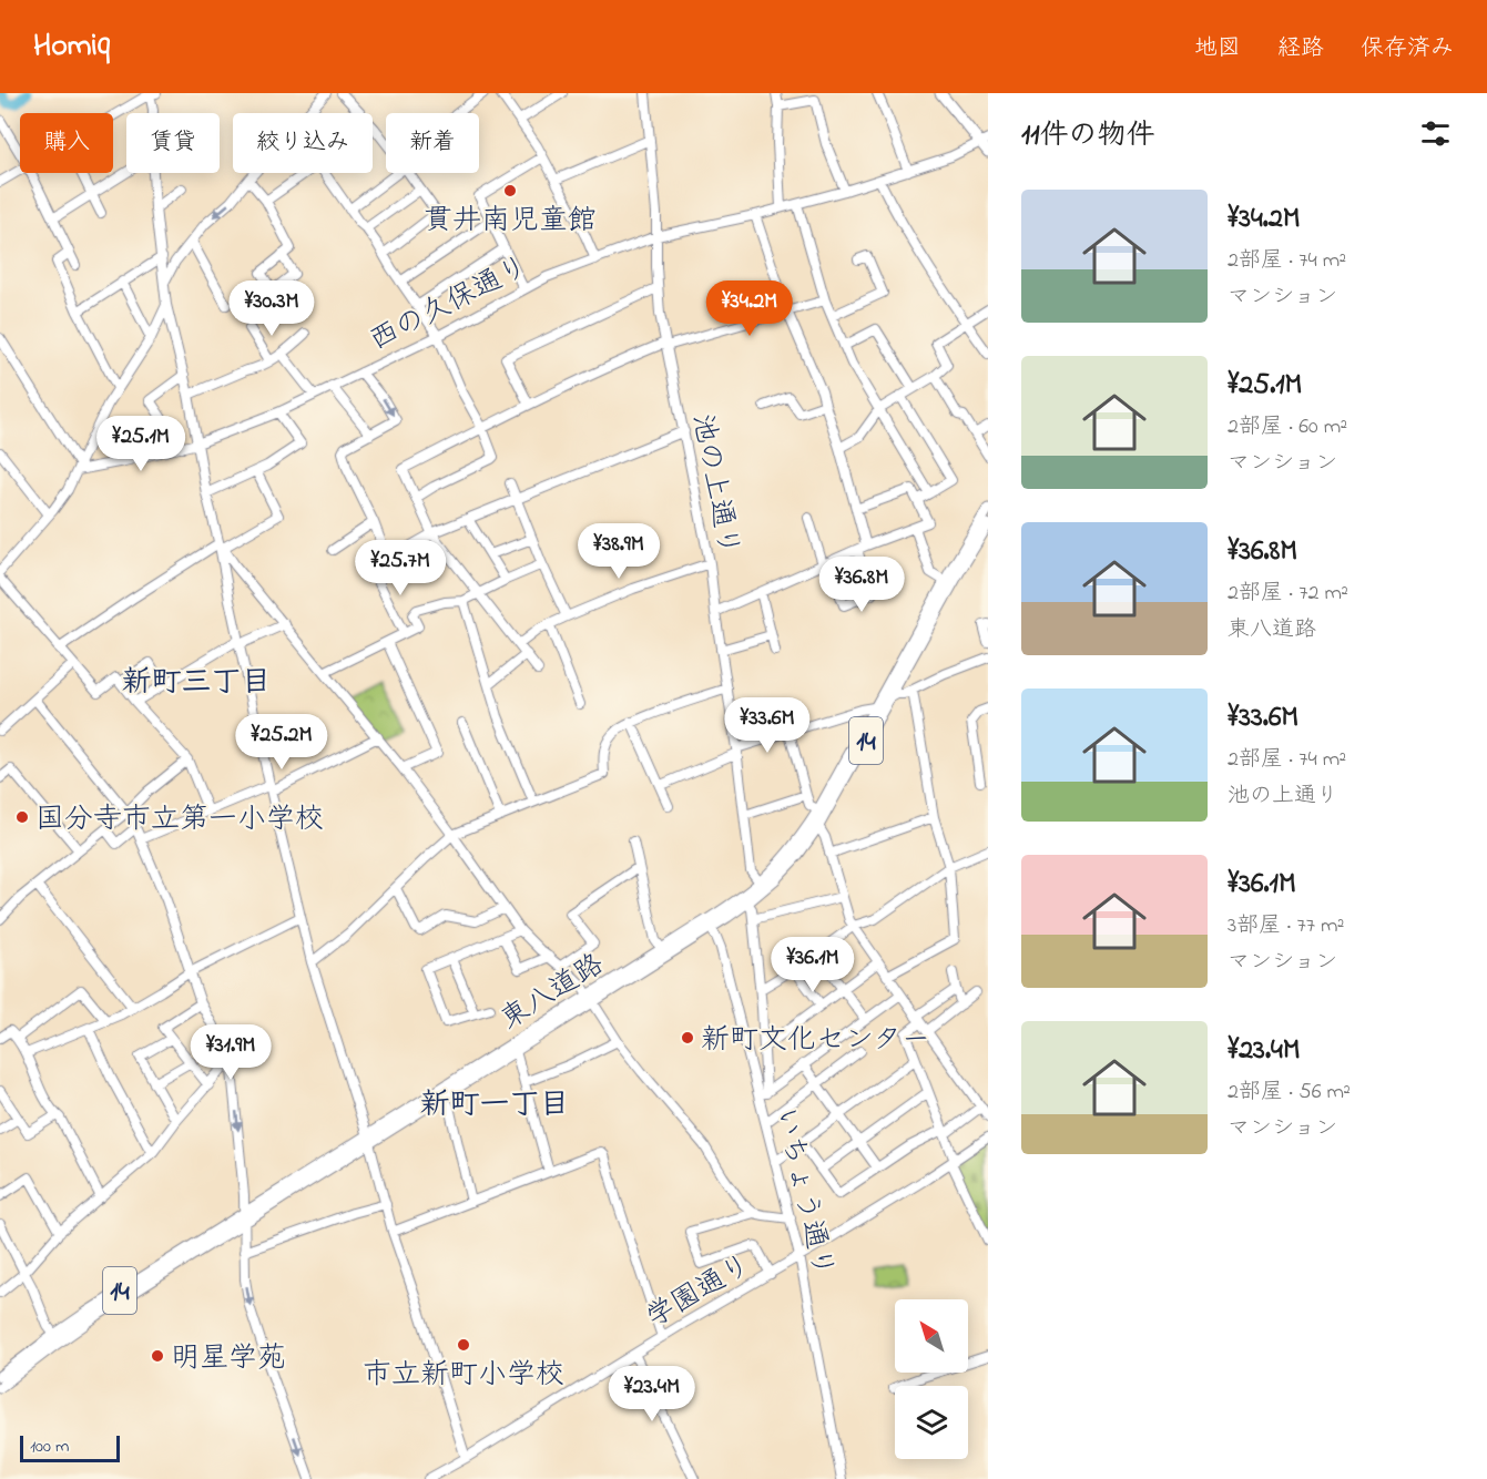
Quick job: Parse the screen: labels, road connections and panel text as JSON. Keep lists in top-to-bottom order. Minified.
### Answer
{"streets":{"main road":["14","東八道路"],"street":["西の久保通り","池の上通り","いちょう通り","学園通り"]},"crossings":[["西の久保通り","池の上通り"],["池の上通り","東八道路"],["東八道路","いちょう通り"],["いちょう通り","学園通り"]],"districts":["新町三丁目","新町一丁目"],"places":["貫井南児童館","国分寺市立第一小学校","新町文化センター","市立新町小学校","明星学苑"],"scale_bar":"100 m","north":"top left","page":{"header":"Homiq","nav":["地図","経路","保存済み"],"heading":"11件の物件","chip":["購入","賃貸","絞り込み","新着"],"list":[{"name":"¥34.2M","note":"2部屋 · 74 m² · マンション"},{"name":"¥25.1M","note":"2部屋 · 60 m² · マンション"},{"name":"¥36.8M","note":"2部屋 · 72 m² · 東八道路"},{"name":"¥33.6M","note":"2部屋 · 74 m² · 池の上通り"},{"name":"¥36.1M","note":"3部屋 · 77 m² · マンション"},{"name":"¥23.4M","note":"2部屋 · 56 m² · マンション"}],"price":["¥30.3M","¥34.2M","¥25.1M","¥38.9M","¥25.7M","¥36.8M","¥33.6M","¥25.2M","¥36.1M","¥31.9M","¥23.4M"],"scale":"100 m"}}
